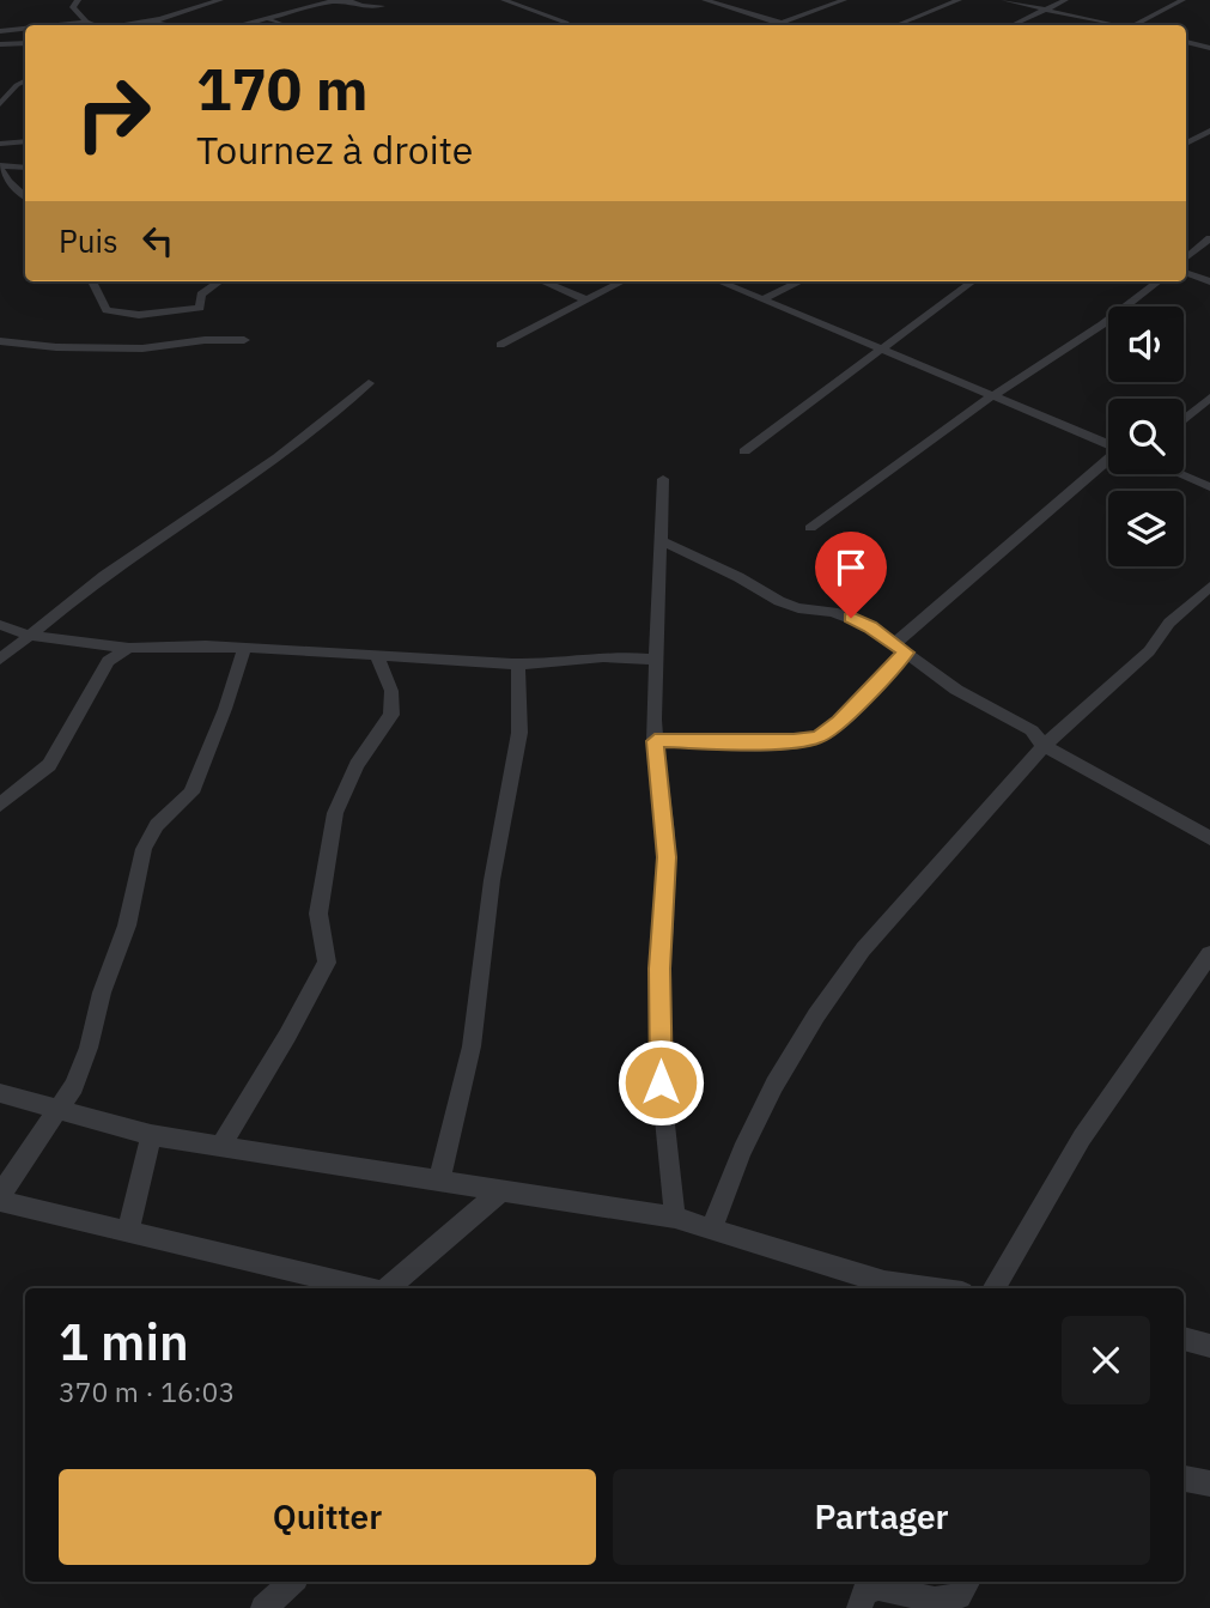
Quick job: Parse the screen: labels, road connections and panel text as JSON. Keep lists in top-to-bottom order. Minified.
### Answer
{"page":{"turn":["170 m","Tournez à droite"],"then":"Puis","heading":["1 min","370 m · 16:03"],"buttons":["Quitter","Partager"]}}
